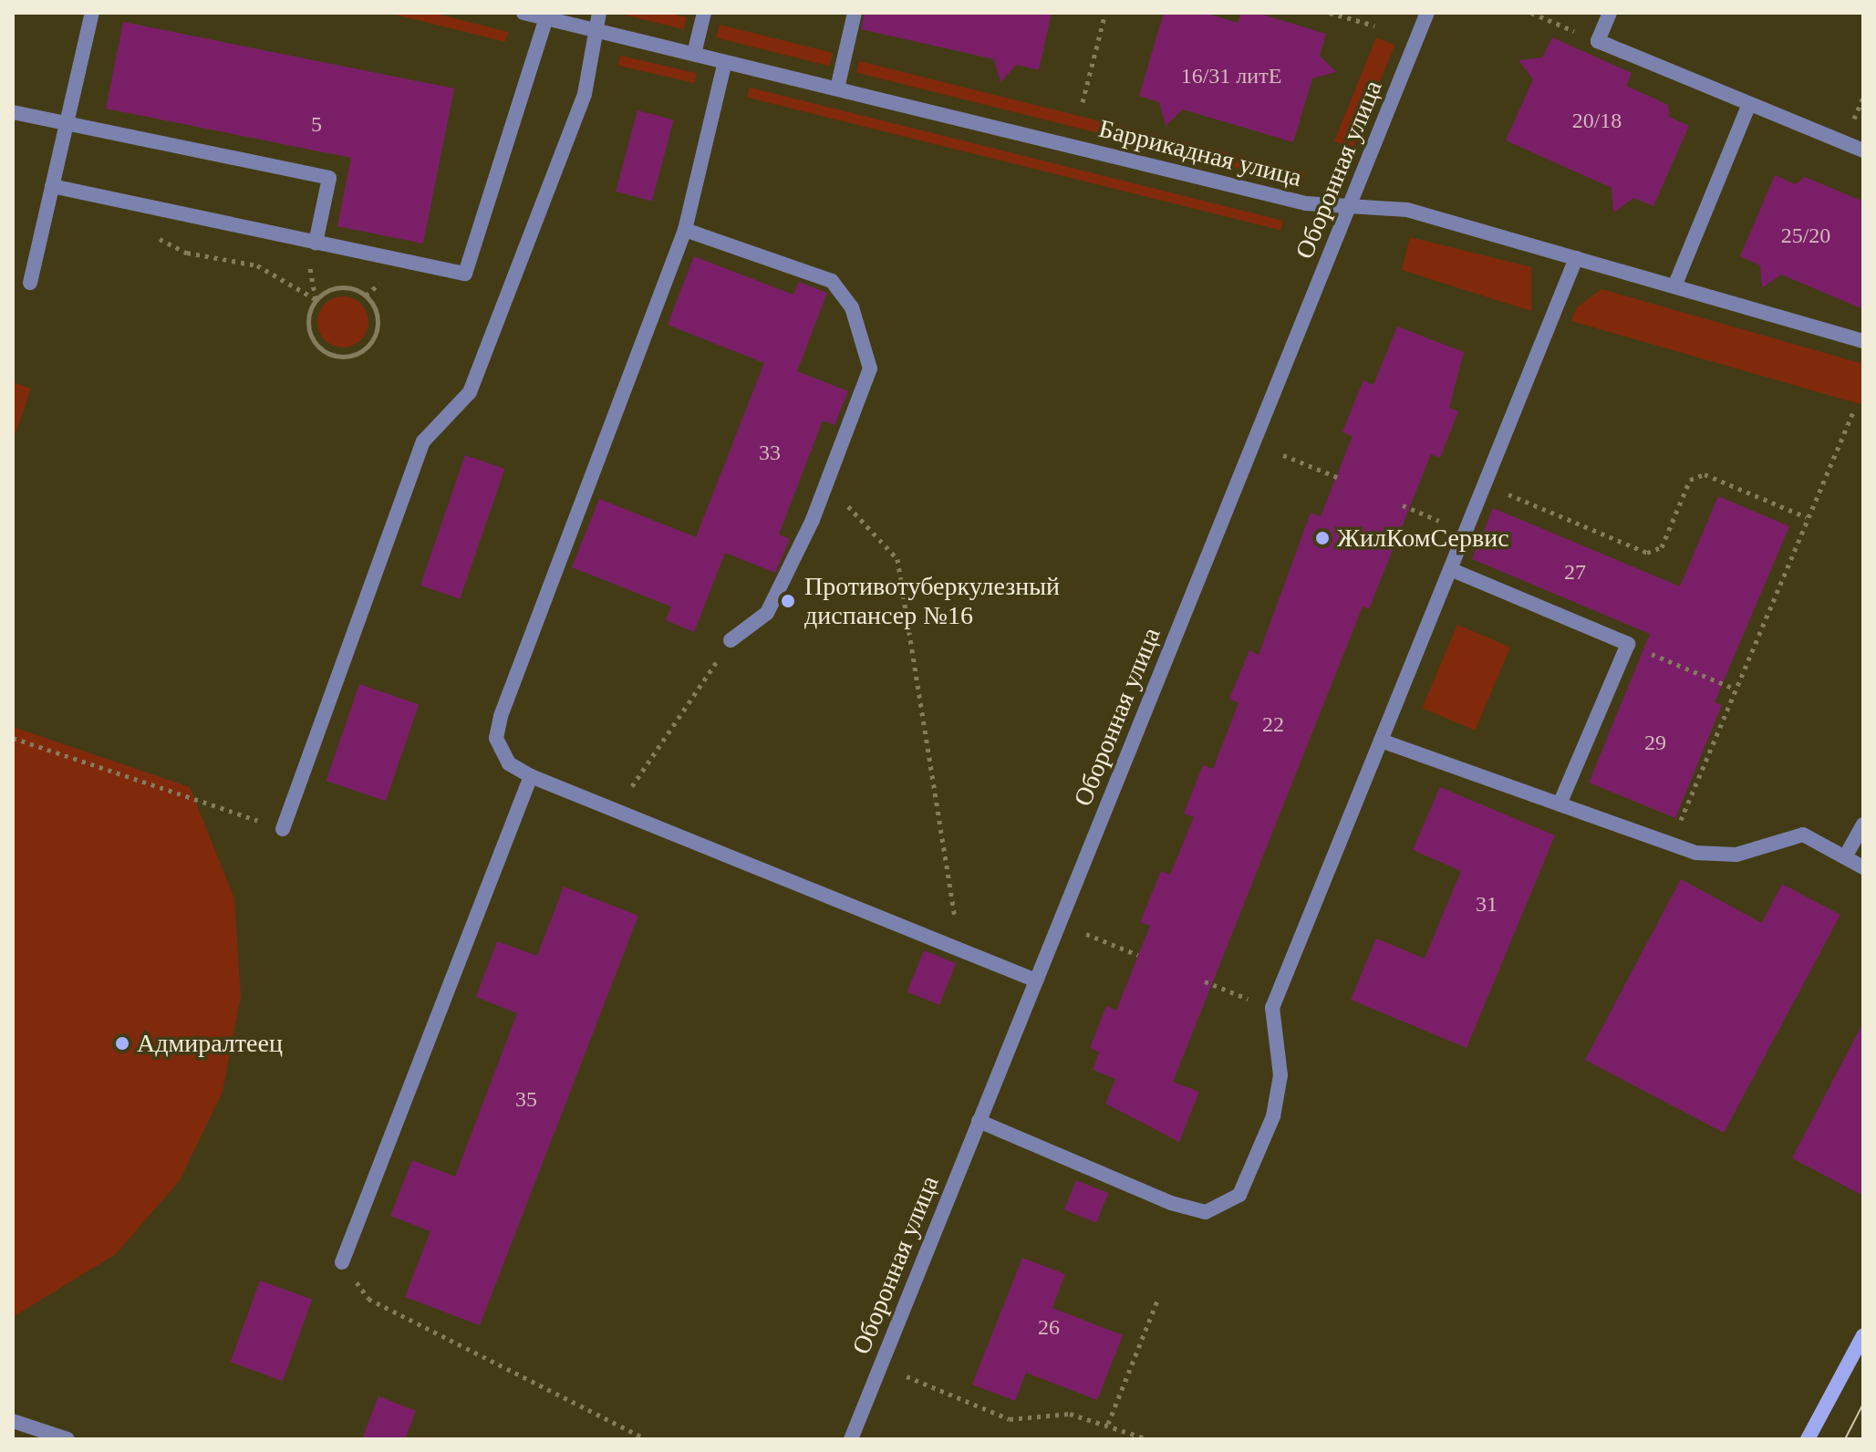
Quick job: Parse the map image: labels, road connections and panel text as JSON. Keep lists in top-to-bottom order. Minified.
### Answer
{"streets":{"street":["Баррикадная улица","Оборонная улица"]},"crossings":[["Баррикадная улица","Оборонная улица"]],"places":["ЖилКомСервис","Противотуберкулезный диспансер №16","Адмиралтеец"],"house_numbers":["16/31 литЕ","20/18","5","25/20","33","27","22","29","31","35","26"]}
